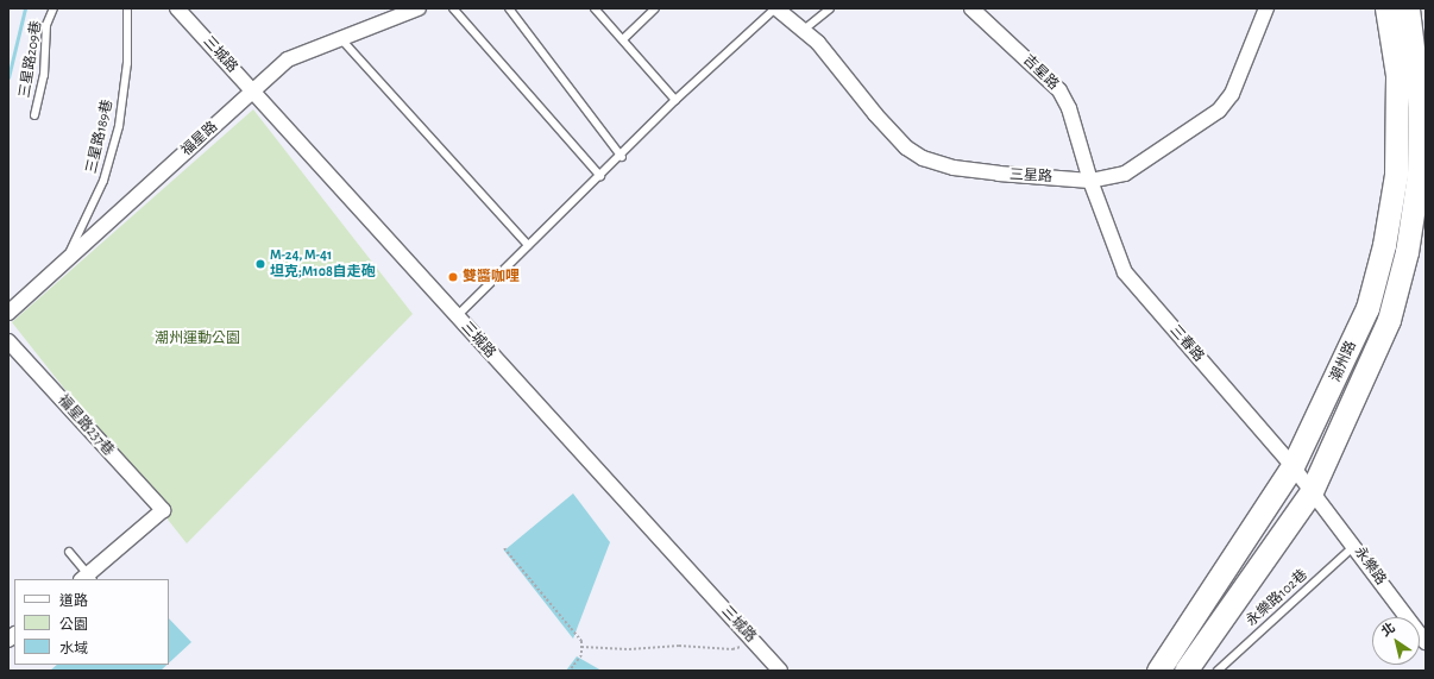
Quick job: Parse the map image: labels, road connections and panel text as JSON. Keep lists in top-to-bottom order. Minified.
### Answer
{"streets":{"main road":["潮州路"],"street":["三城路","吉星路","福星路","三星路","三春路","福星路237巷","永樂路"],"lane":["三星路209巷","三星路189巷","永樂路102巷"]},"crossings":[["三城路","福星路"],["吉星路","三星路"],["吉星路","三春路"],["三星路189巷","福星路"],["三星路","三春路"],["三春路","潮州路"],["三春路","永樂路"],["潮州路","永樂路"],["永樂路","永樂路102巷"]],"parks":["潮州運動公園"],"places":["M-24, M-41 坦克;M108自走砲","雙醬咖哩"],"legend":["道路","公園","水域"],"north":"top left"}
